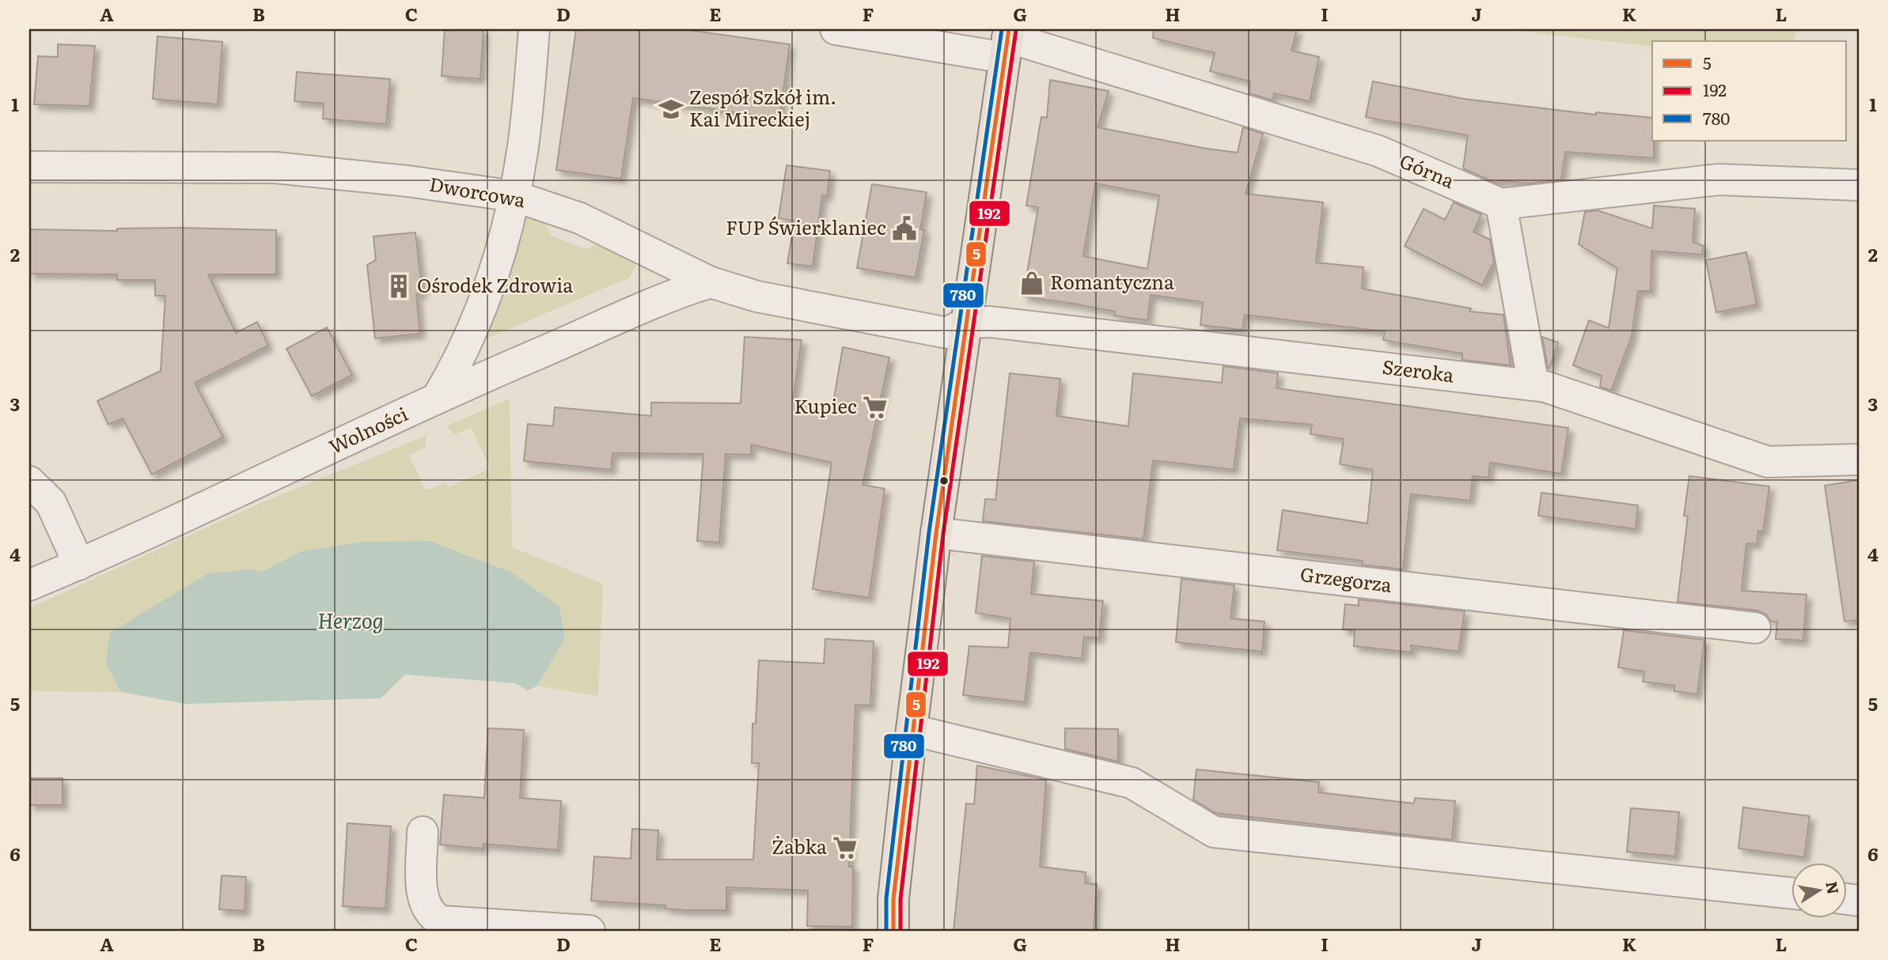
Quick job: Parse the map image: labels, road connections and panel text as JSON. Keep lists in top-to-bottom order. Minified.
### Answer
{"streets":{"street":["Górna","Dworcowa","Szeroka","Wolności","Grzegorza"]},"crossings":[["Dworcowa","Szeroka"],["Dworcowa","Wolności"]],"water":["Herzog"],"places":{"school or university":["Zespół Szkół im. Kai Mireckiej"],"public building":["FUP Świerklaniec"],"shop":["Romantyczna"],"building":["Ośrodek Zdrowia"],"supermarket":["Kupiec","Żabka"]},"lines":["transit line 5","transit line 780","transit line 192"],"legend":["5","192","780"],"north":"right","grid":{"columns":["A","B","C","D","E","F","G","H","I","J","K","L"],"rows":["1","2","3","4","5","6"]}}
